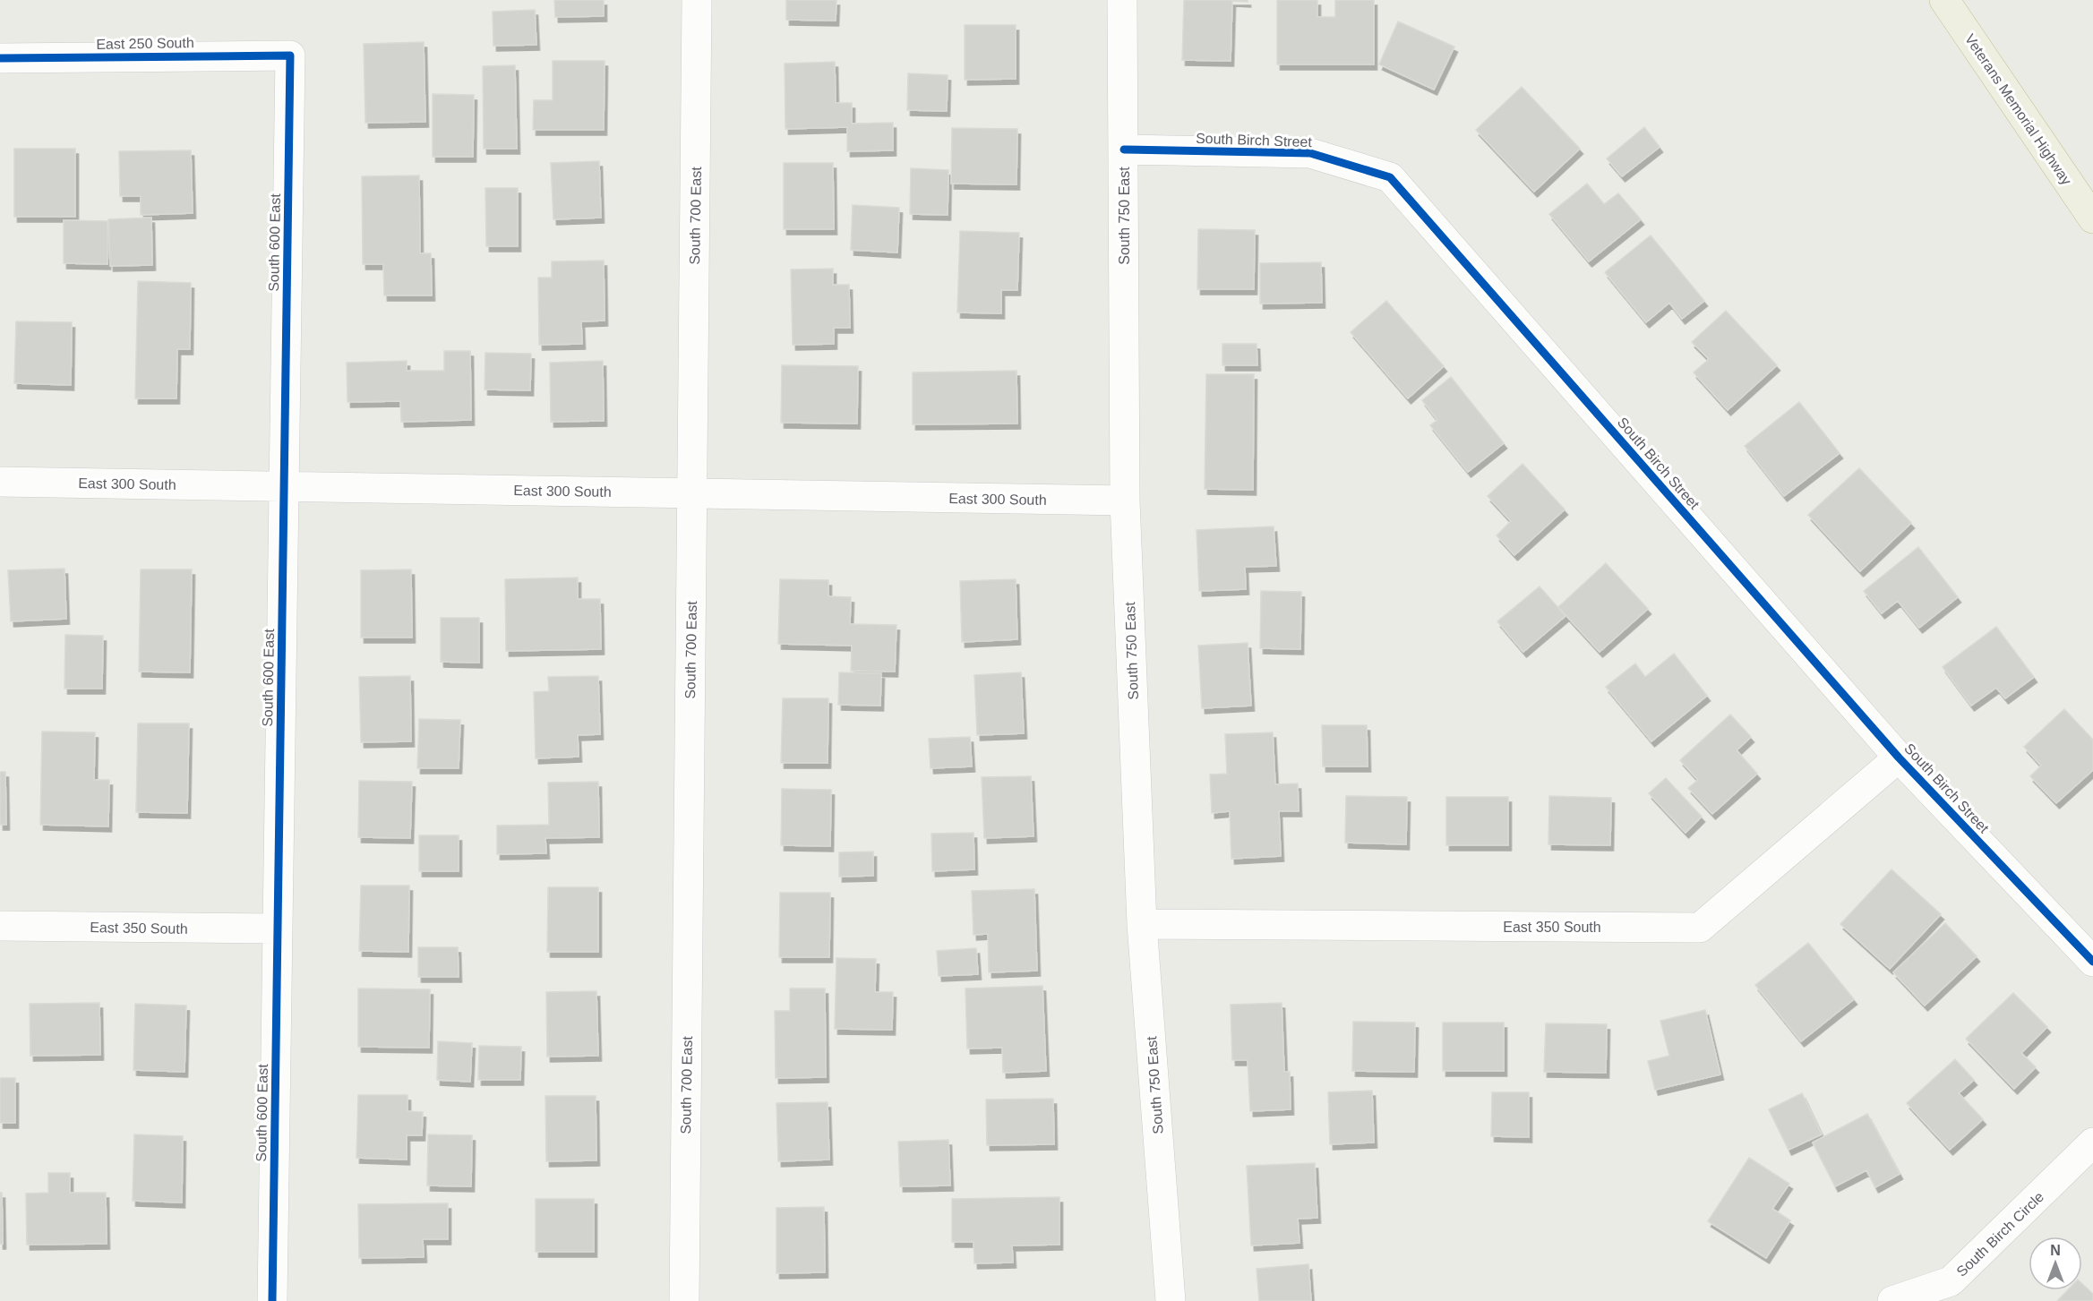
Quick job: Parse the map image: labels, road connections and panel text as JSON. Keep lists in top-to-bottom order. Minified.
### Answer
{"streets":{"highway":["Veterans Memorial Highway"],"street":["East 250 South","South Birch Street","South 700 East","South 750 East","South 600 East","East 300 South","East 350 South","South Birch Circle"]},"crossings":[["East 250 South","South 600 East"],["South Birch Street","South 750 East"],["South Birch Street","East 350 South"],["South 700 East","East 300 South"],["South 750 East","East 300 South"],["South 750 East","East 350 South"],["South 600 East","East 300 South"],["South 600 East","East 350 South"]],"north":"top"}
